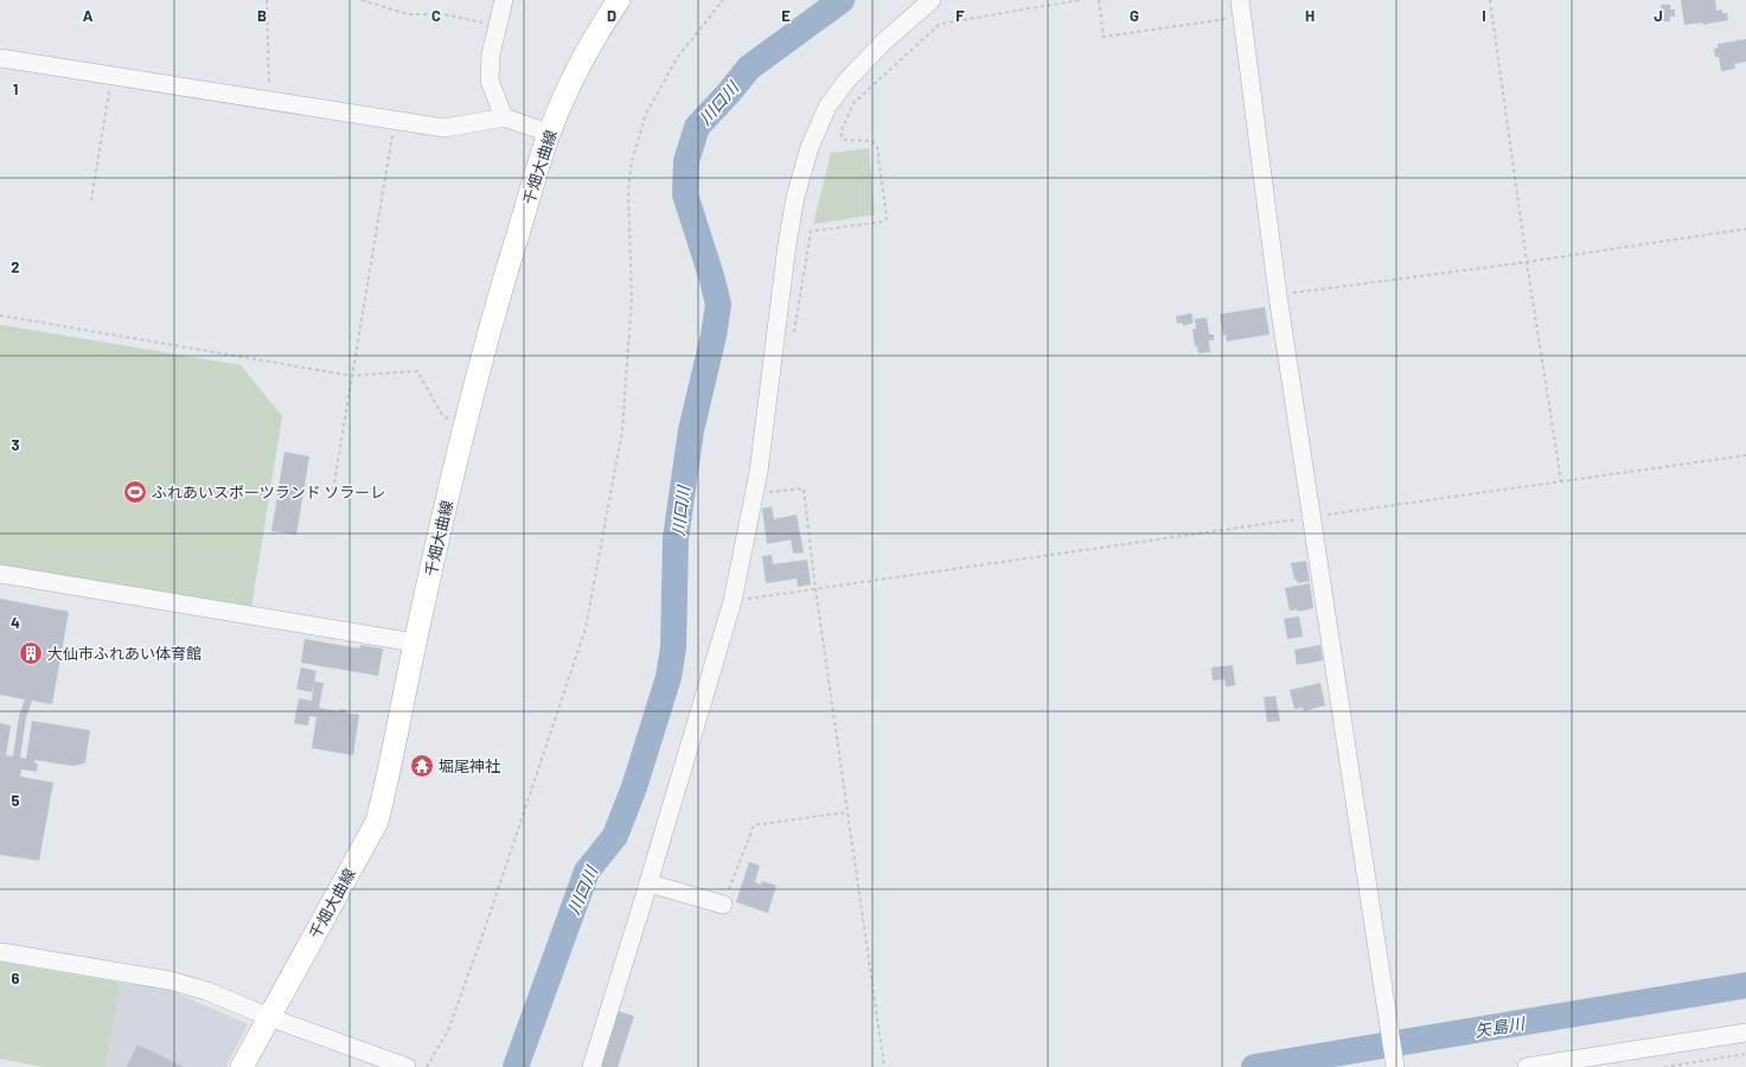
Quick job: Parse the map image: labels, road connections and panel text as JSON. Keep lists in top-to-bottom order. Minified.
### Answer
{"streets":{"main road":["千畑大曲線"]},"water":["川口川","矢島川"],"places":{"sports":["ふれあいスポーツランド ソラーレ"],"building":["大仙市ふれあい体育館"],"temple":["堀尾神社"]},"grid":{"columns":["A","B","C","D","E","F","G","H","I","J"],"rows":["1","2","3","4","5","6"]}}
